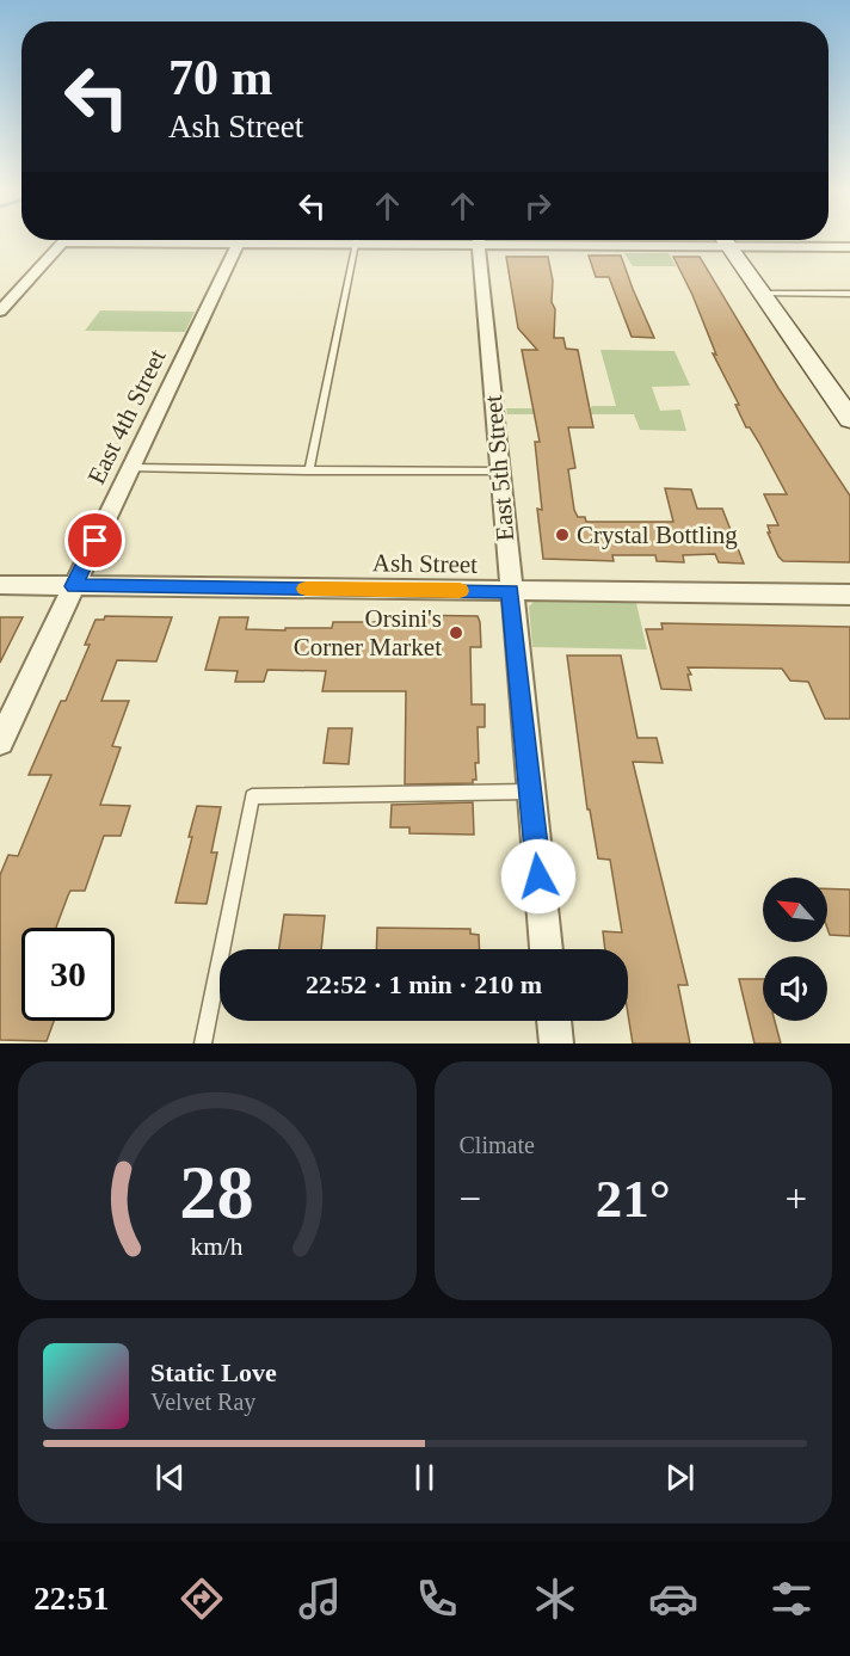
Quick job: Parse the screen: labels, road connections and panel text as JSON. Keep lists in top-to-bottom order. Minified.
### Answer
{"streets":{"street":["East 4th Street","East 5th Street","Ash Street"]},"crossings":[["East 4th Street","Ash Street"],["East 5th Street","Ash Street"]],"places":["Crystal Bottling","Orsini's Corner Market"],"north":"top left","page":{"turn":["70 m","Ash Street"],"limit":"30","trip":"22:52 · 1 min · 210 m","tile":"Climate","heat":["−","21°","+"],"song":["Static Love","Velvet Ray"],"tabs":"22:51","gauge":["28","km/h"]}}
